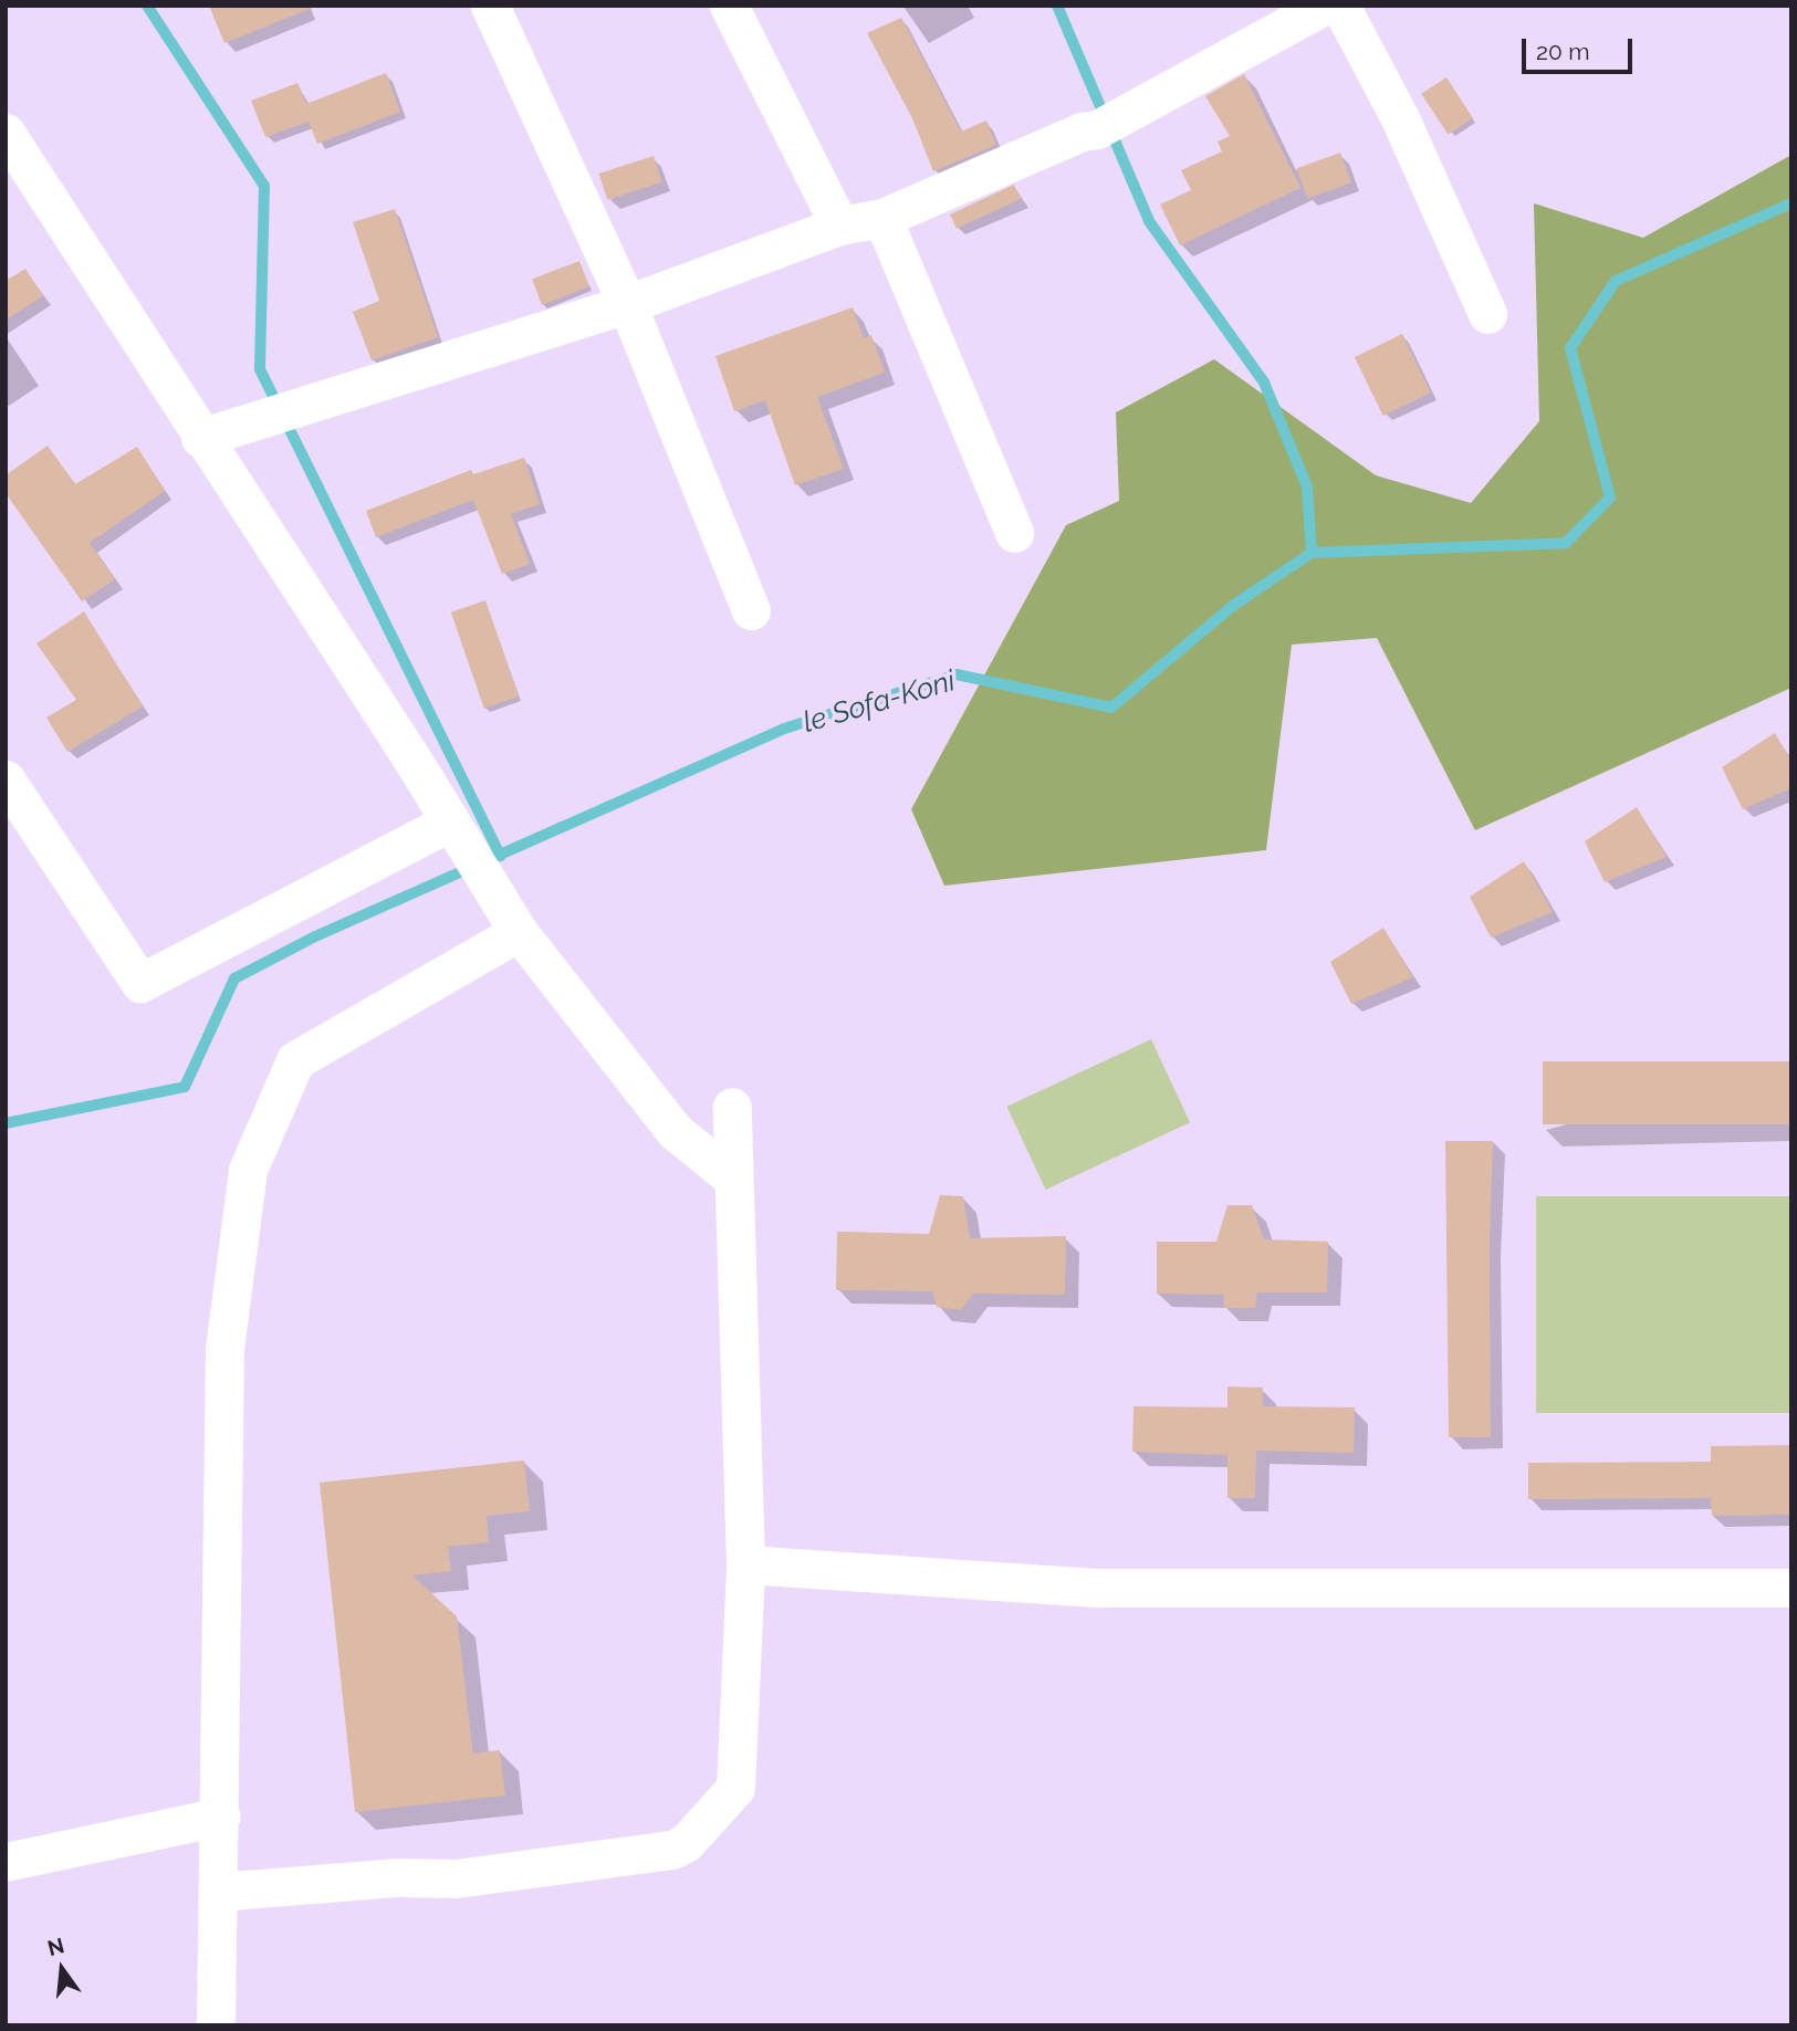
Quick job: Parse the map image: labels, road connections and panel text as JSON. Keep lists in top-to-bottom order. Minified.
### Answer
{"water":["le Sofa-Koni"],"scale_bar":"20 m","north":"top"}
